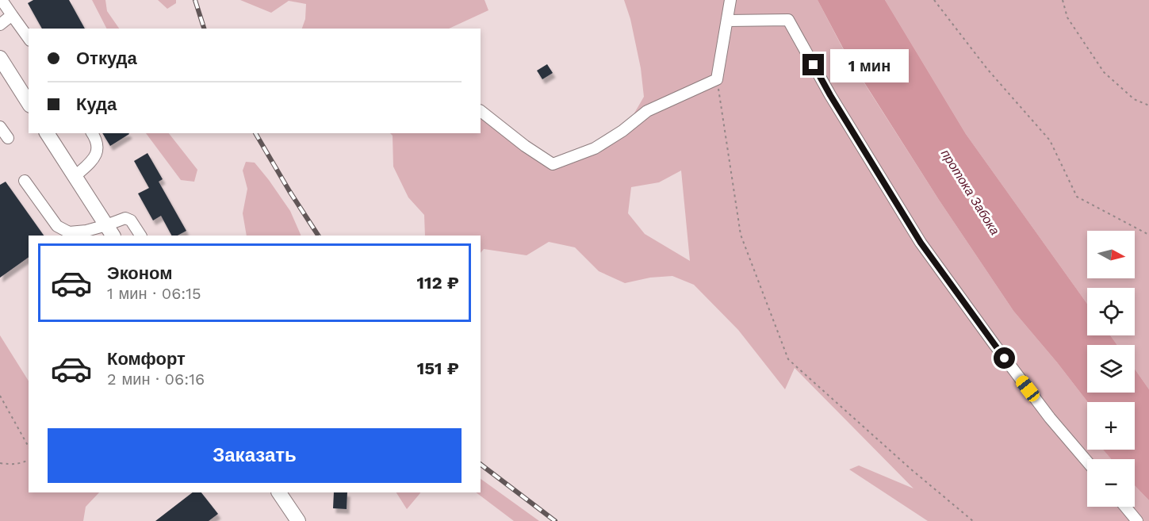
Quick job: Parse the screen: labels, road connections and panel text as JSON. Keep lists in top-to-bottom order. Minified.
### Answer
{"water":["протока Забока"],"north":"right","page":{"banner":["Откуда","Куда"],"bubble":"1 мин","map_buttons":["+","−"],"list":[{"name":"Эконом","note":"1 мин · 06:15","value":"112 ₽"},{"name":"Комфорт","note":"2 мин · 06:16","value":"151 ₽"}],"buttons":"Заказать"}}
